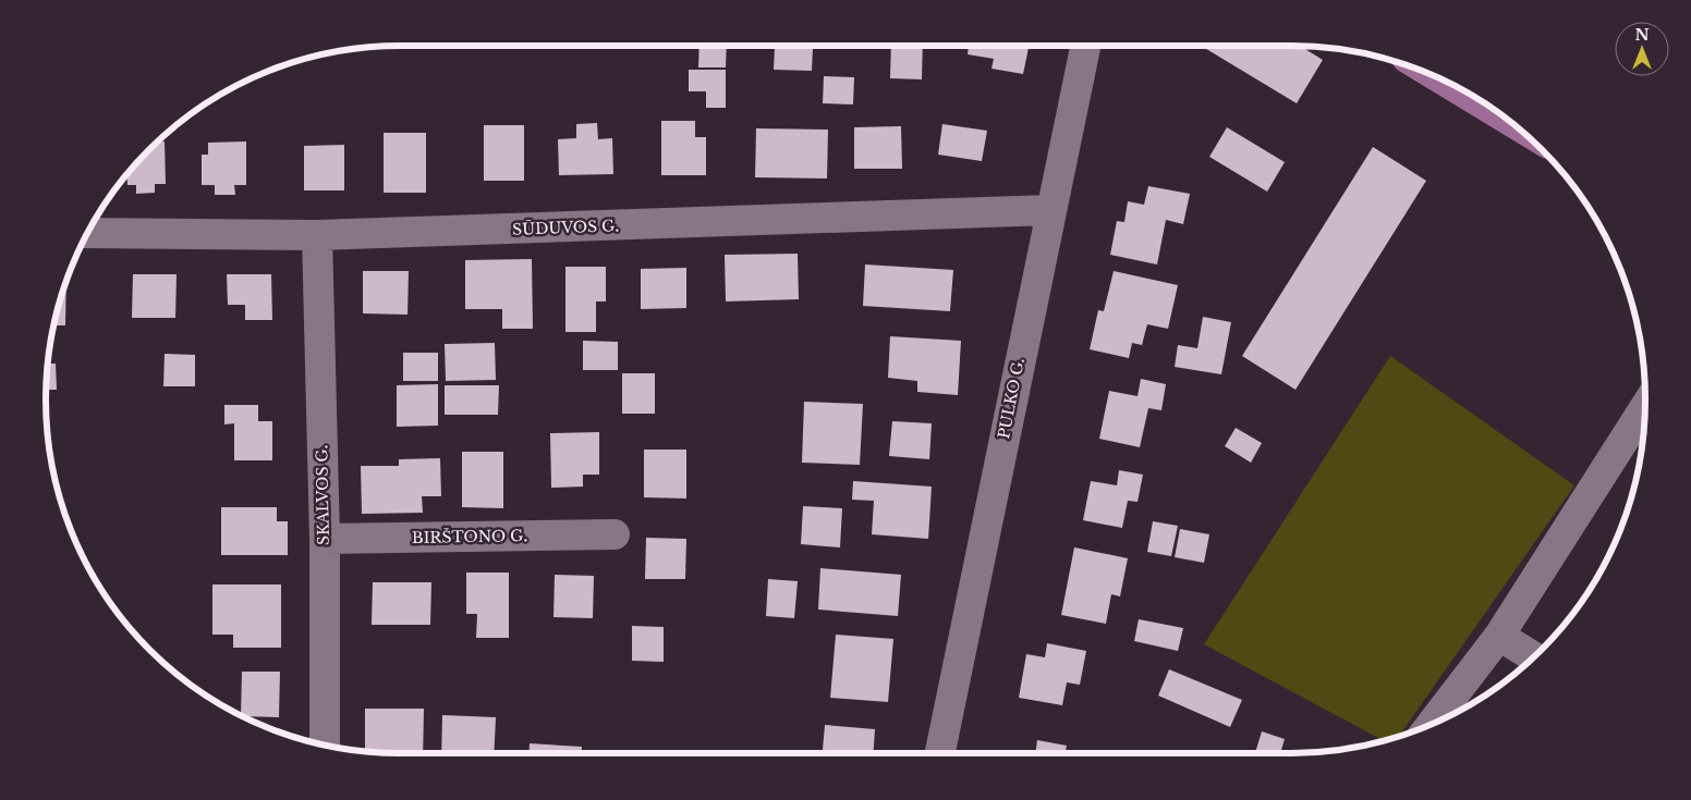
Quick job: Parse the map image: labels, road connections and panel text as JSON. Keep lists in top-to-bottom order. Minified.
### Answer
{"streets":{"street":["SŪDUVOS G.","PULKO G.","SKALVOS G.","BIRŠTONO G."]},"crossings":[["SŪDUVOS G.","PULKO G."],["SŪDUVOS G.","SKALVOS G."],["SKALVOS G.","BIRŠTONO G."]],"north":"top"}
